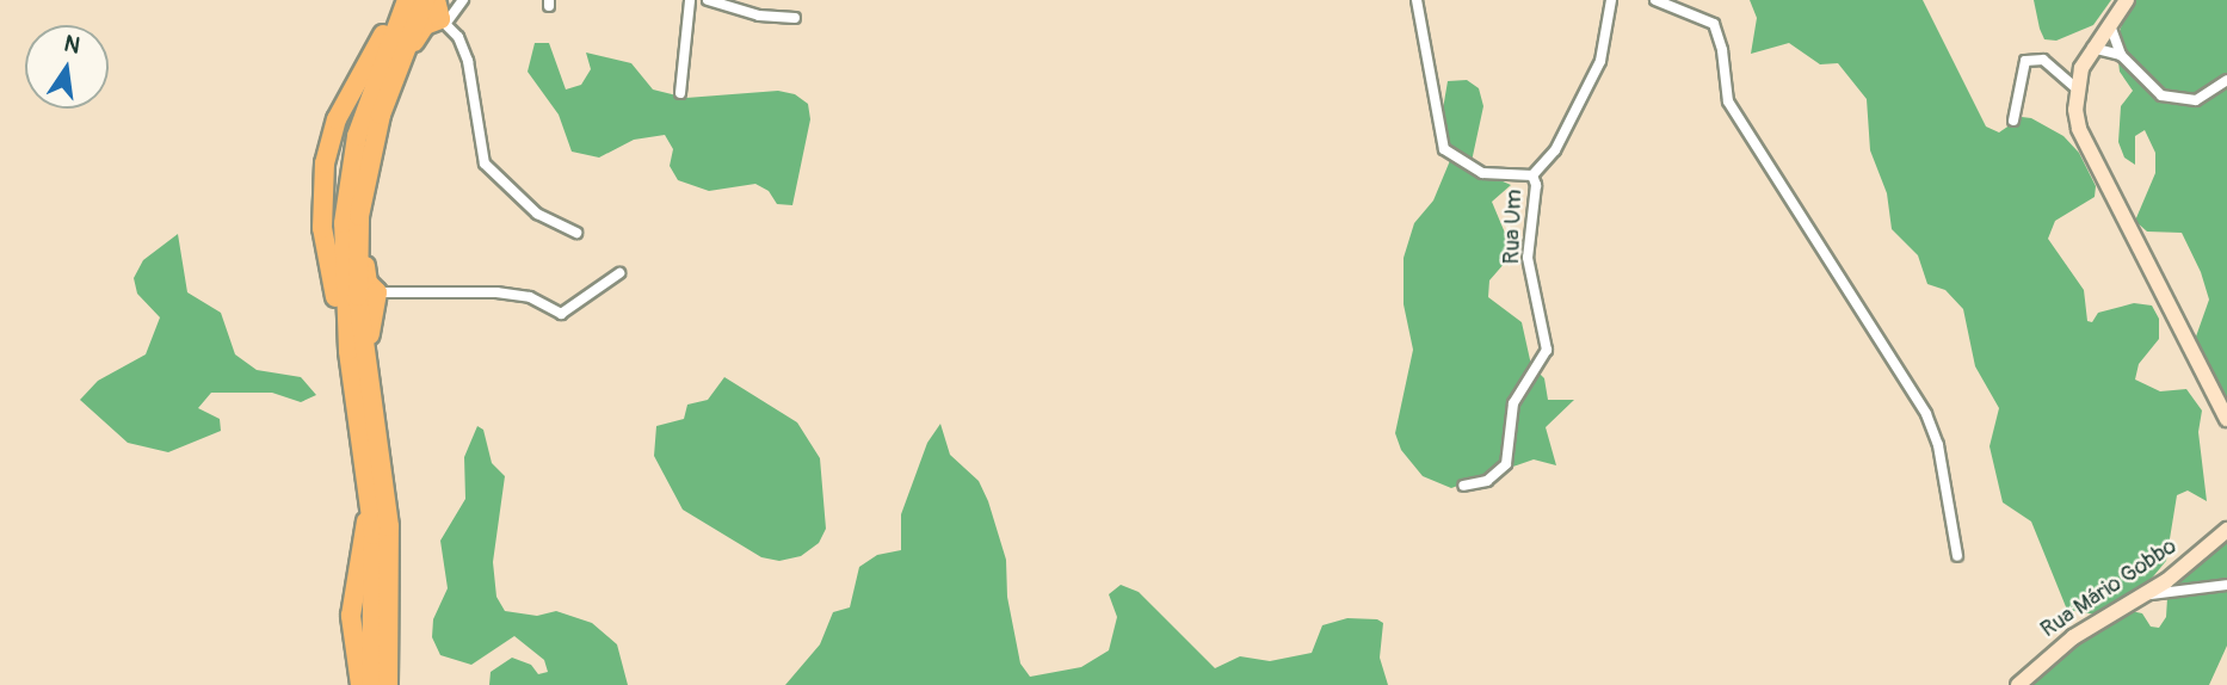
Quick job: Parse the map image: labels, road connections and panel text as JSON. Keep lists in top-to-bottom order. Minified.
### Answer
{"streets":{"street":["Rua Um","Rua Mário Gobbo"]},"north":"top"}
